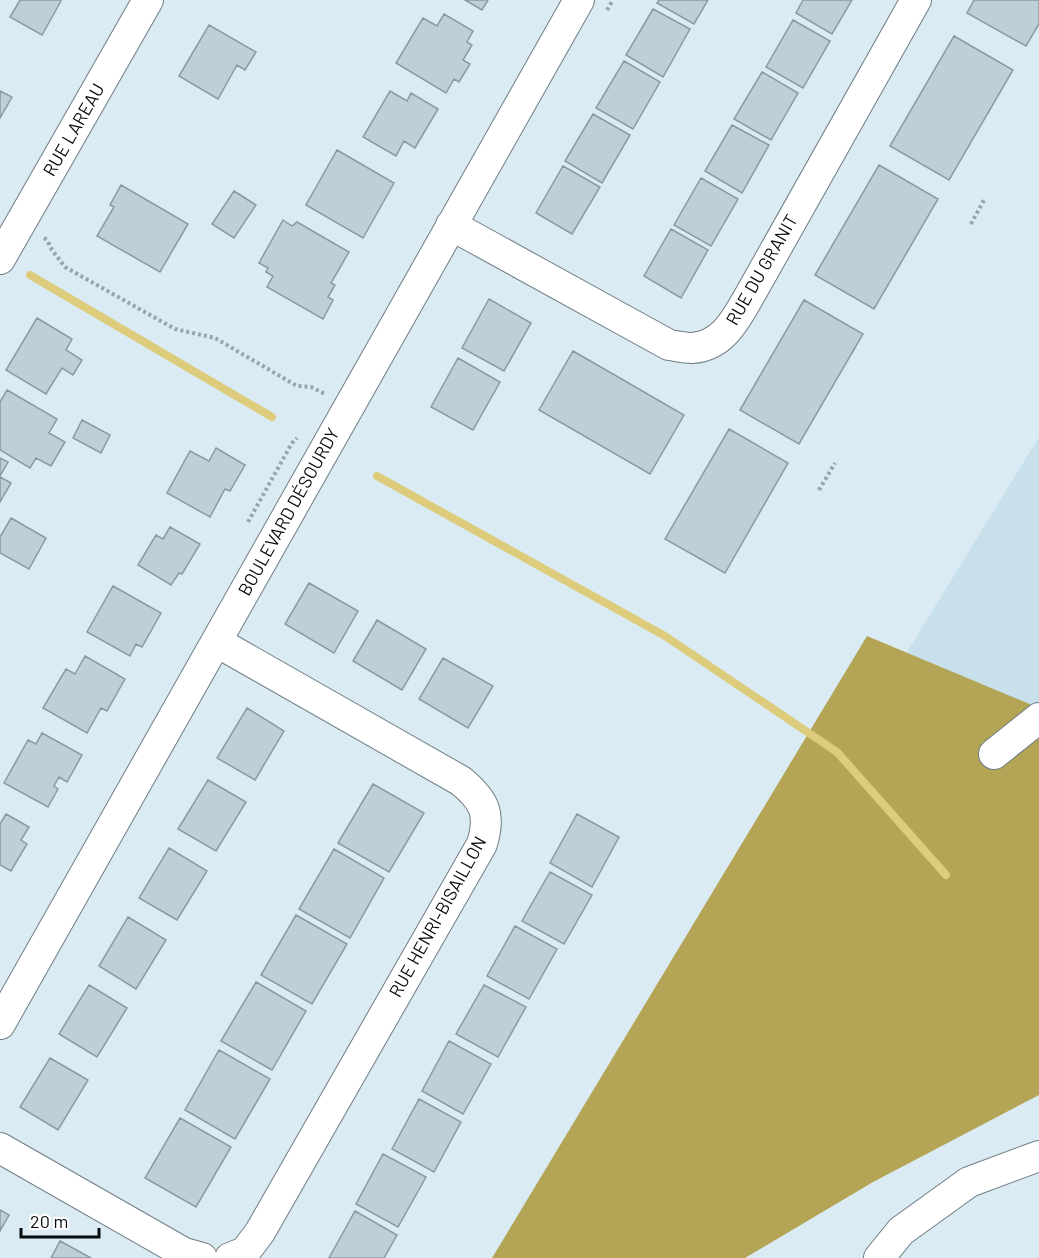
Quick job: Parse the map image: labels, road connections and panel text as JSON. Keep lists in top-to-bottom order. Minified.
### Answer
{"streets":{"street":["RUE LAREAU","RUE DU GRANIT","BOULEVARD DÉSOURDY","RUE HENRI-BISAILLON"]},"crossings":[["RUE DU GRANIT","BOULEVARD DÉSOURDY"],["BOULEVARD DÉSOURDY","RUE HENRI-BISAILLON"]],"scale_bar":"20 m"}
